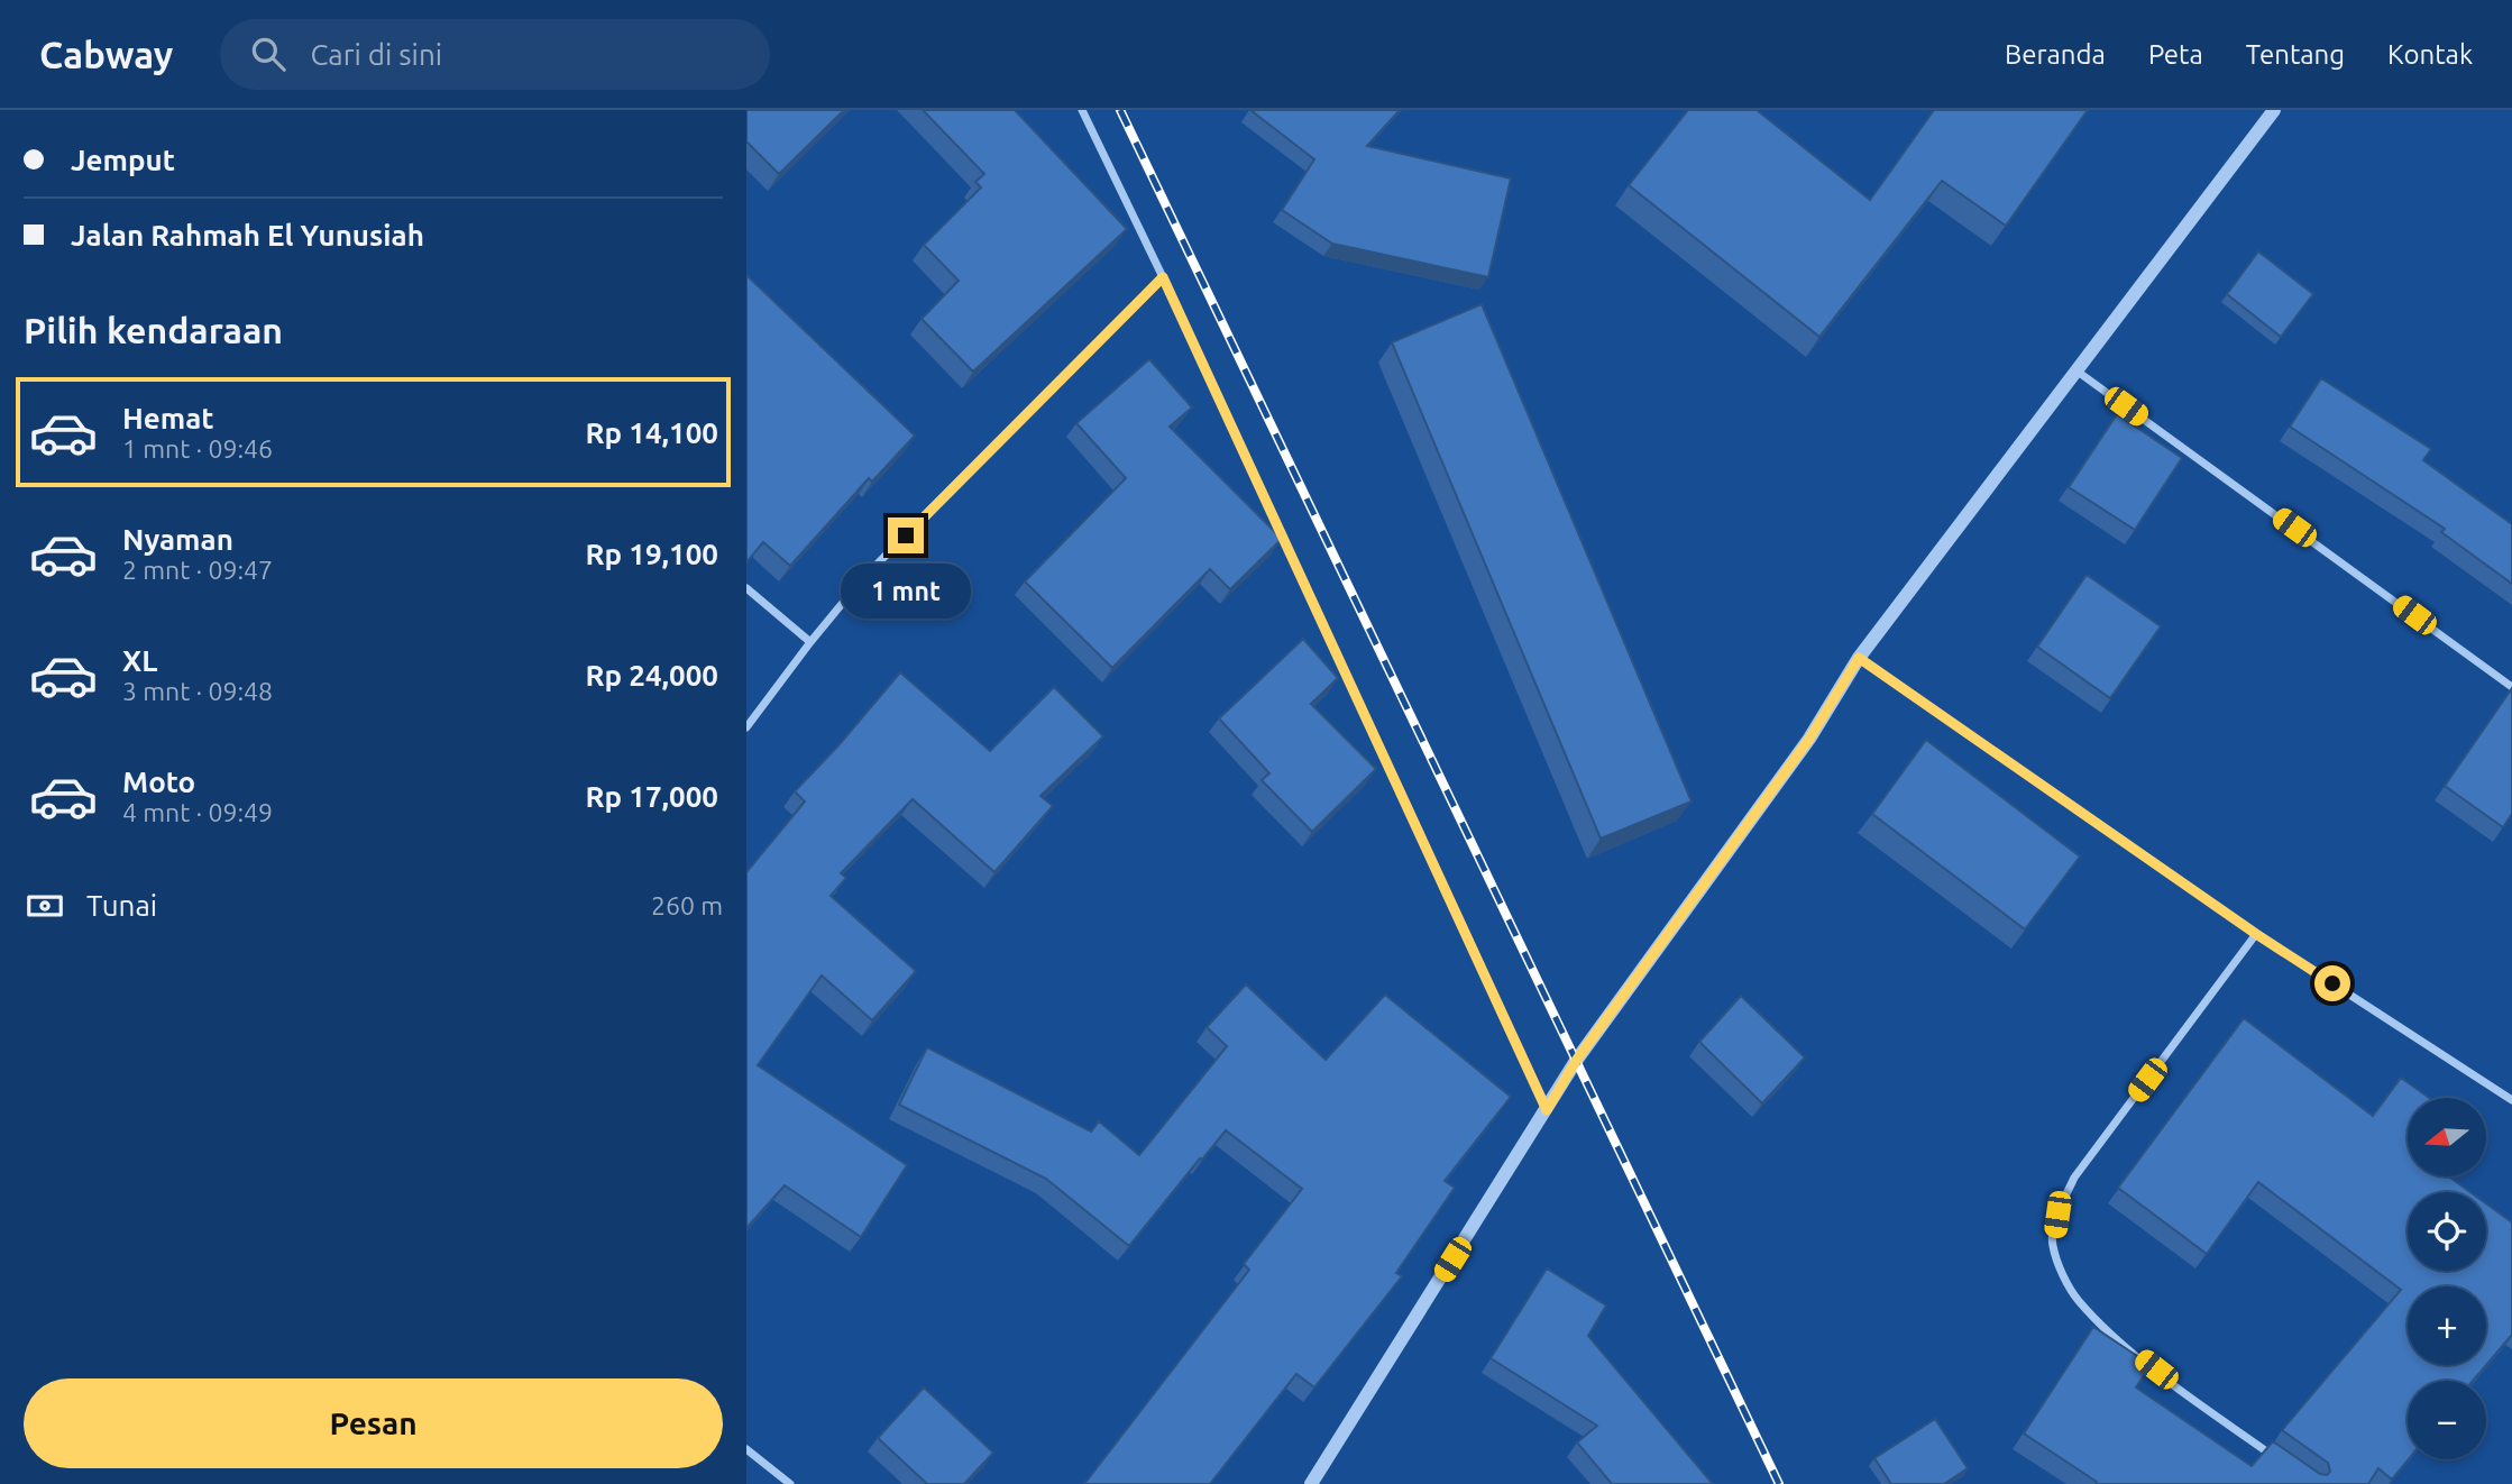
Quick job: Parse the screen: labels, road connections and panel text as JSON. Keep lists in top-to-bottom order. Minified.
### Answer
{"north":"left","page":{"header":"Cabway","search":"Cari di sini","nav":["Beranda","Peta","Tentang","Kontak"],"banner":["Jemput","Jalan Rahmah El Yunusiah"],"heading":"Pilih kendaraan","list":[{"name":"Hemat","note":"1 mnt · 09:46","value":"Rp 14,100"},{"name":"Nyaman","note":"2 mnt · 09:47","value":"Rp 19,100"},{"name":"XL","note":"3 mnt · 09:48","value":"Rp 24,000"},{"name":"Moto","note":"4 mnt · 09:49","value":"Rp 17,000"}],"bubble":"1 mnt","pay":["Tunai","260 m"],"map_buttons":["+","−"],"buttons":"Pesan"}}
